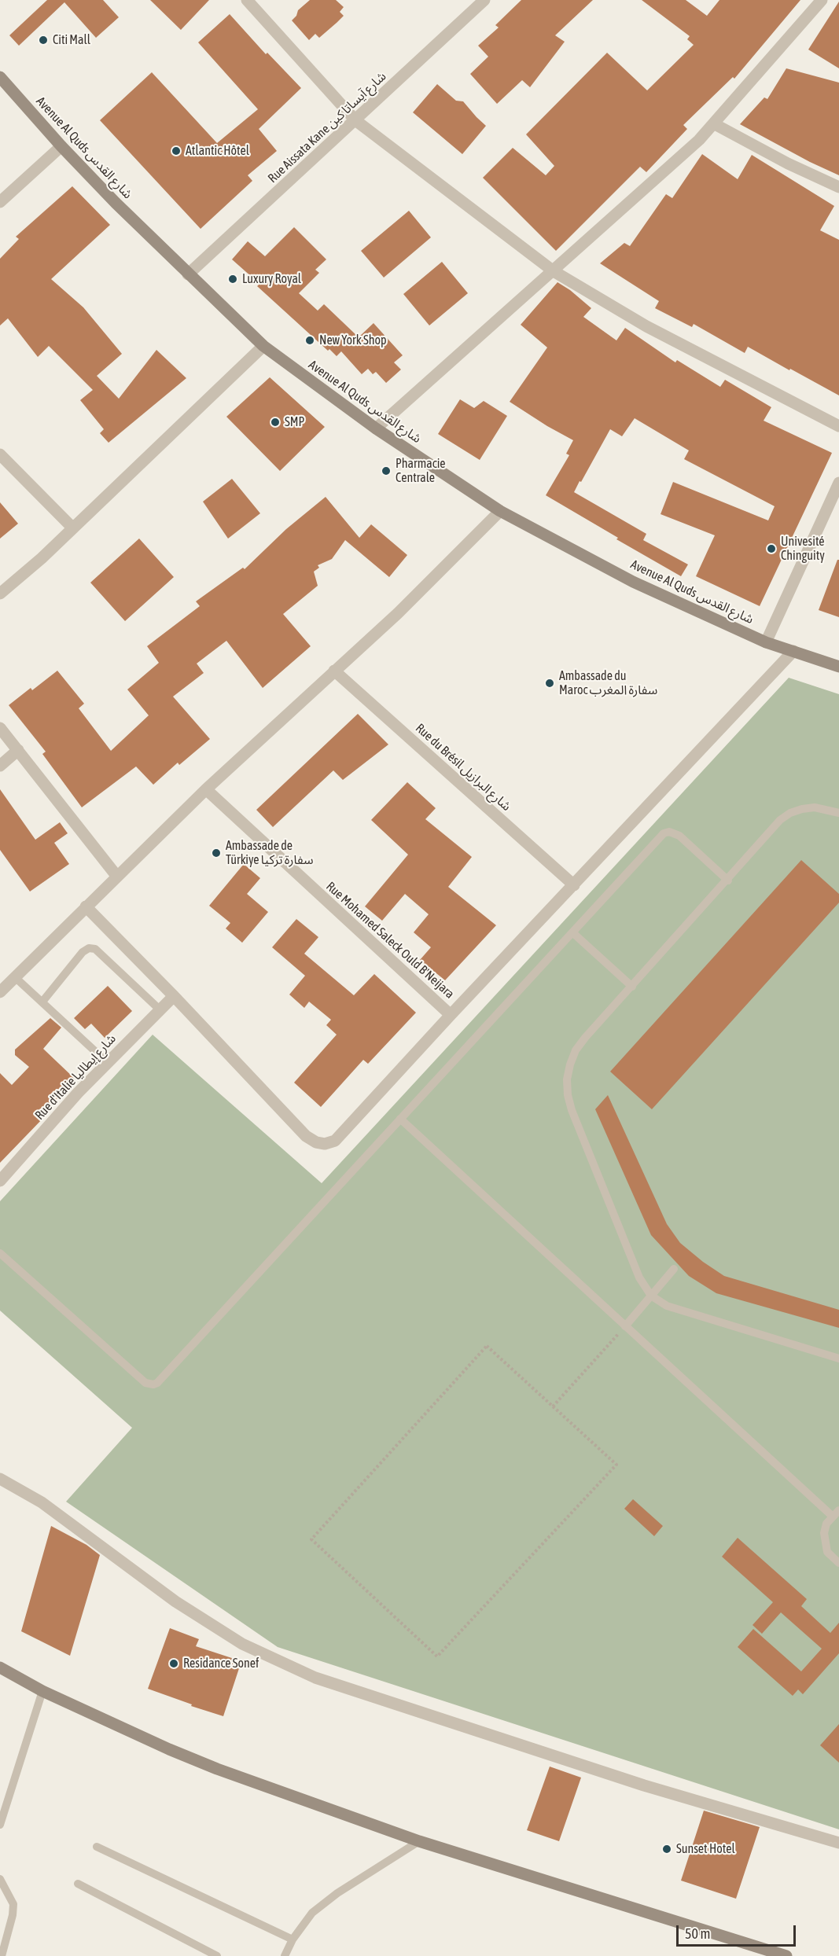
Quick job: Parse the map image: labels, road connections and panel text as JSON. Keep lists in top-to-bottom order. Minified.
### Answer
{"streets":{"street":["Rue Aissata Kane شارع آيساتا كين","Avenue Al Quds شارع القدس","Rue du Brésil شارع البرازيل","Rue Mohamed Saleck Ould B'Neijara","Rue d'Italie شارع إيطاليا"]},"crossings":[["Rue Aissata Kane شارع آيساتا كين","Avenue Al Quds شارع القدس"]],"places":["Citi Mall","Atlantic Hôtel","Luxury Royal","New York Shop","SMP","Pharmacie Centrale","Univesité Chinguity","Ambassade du Maroc سفارة المغرب","Ambassade de Türkiye سفارة تركيا","Residance Sonef","Sunset Hotel"],"scale_bar":"50 m"}
